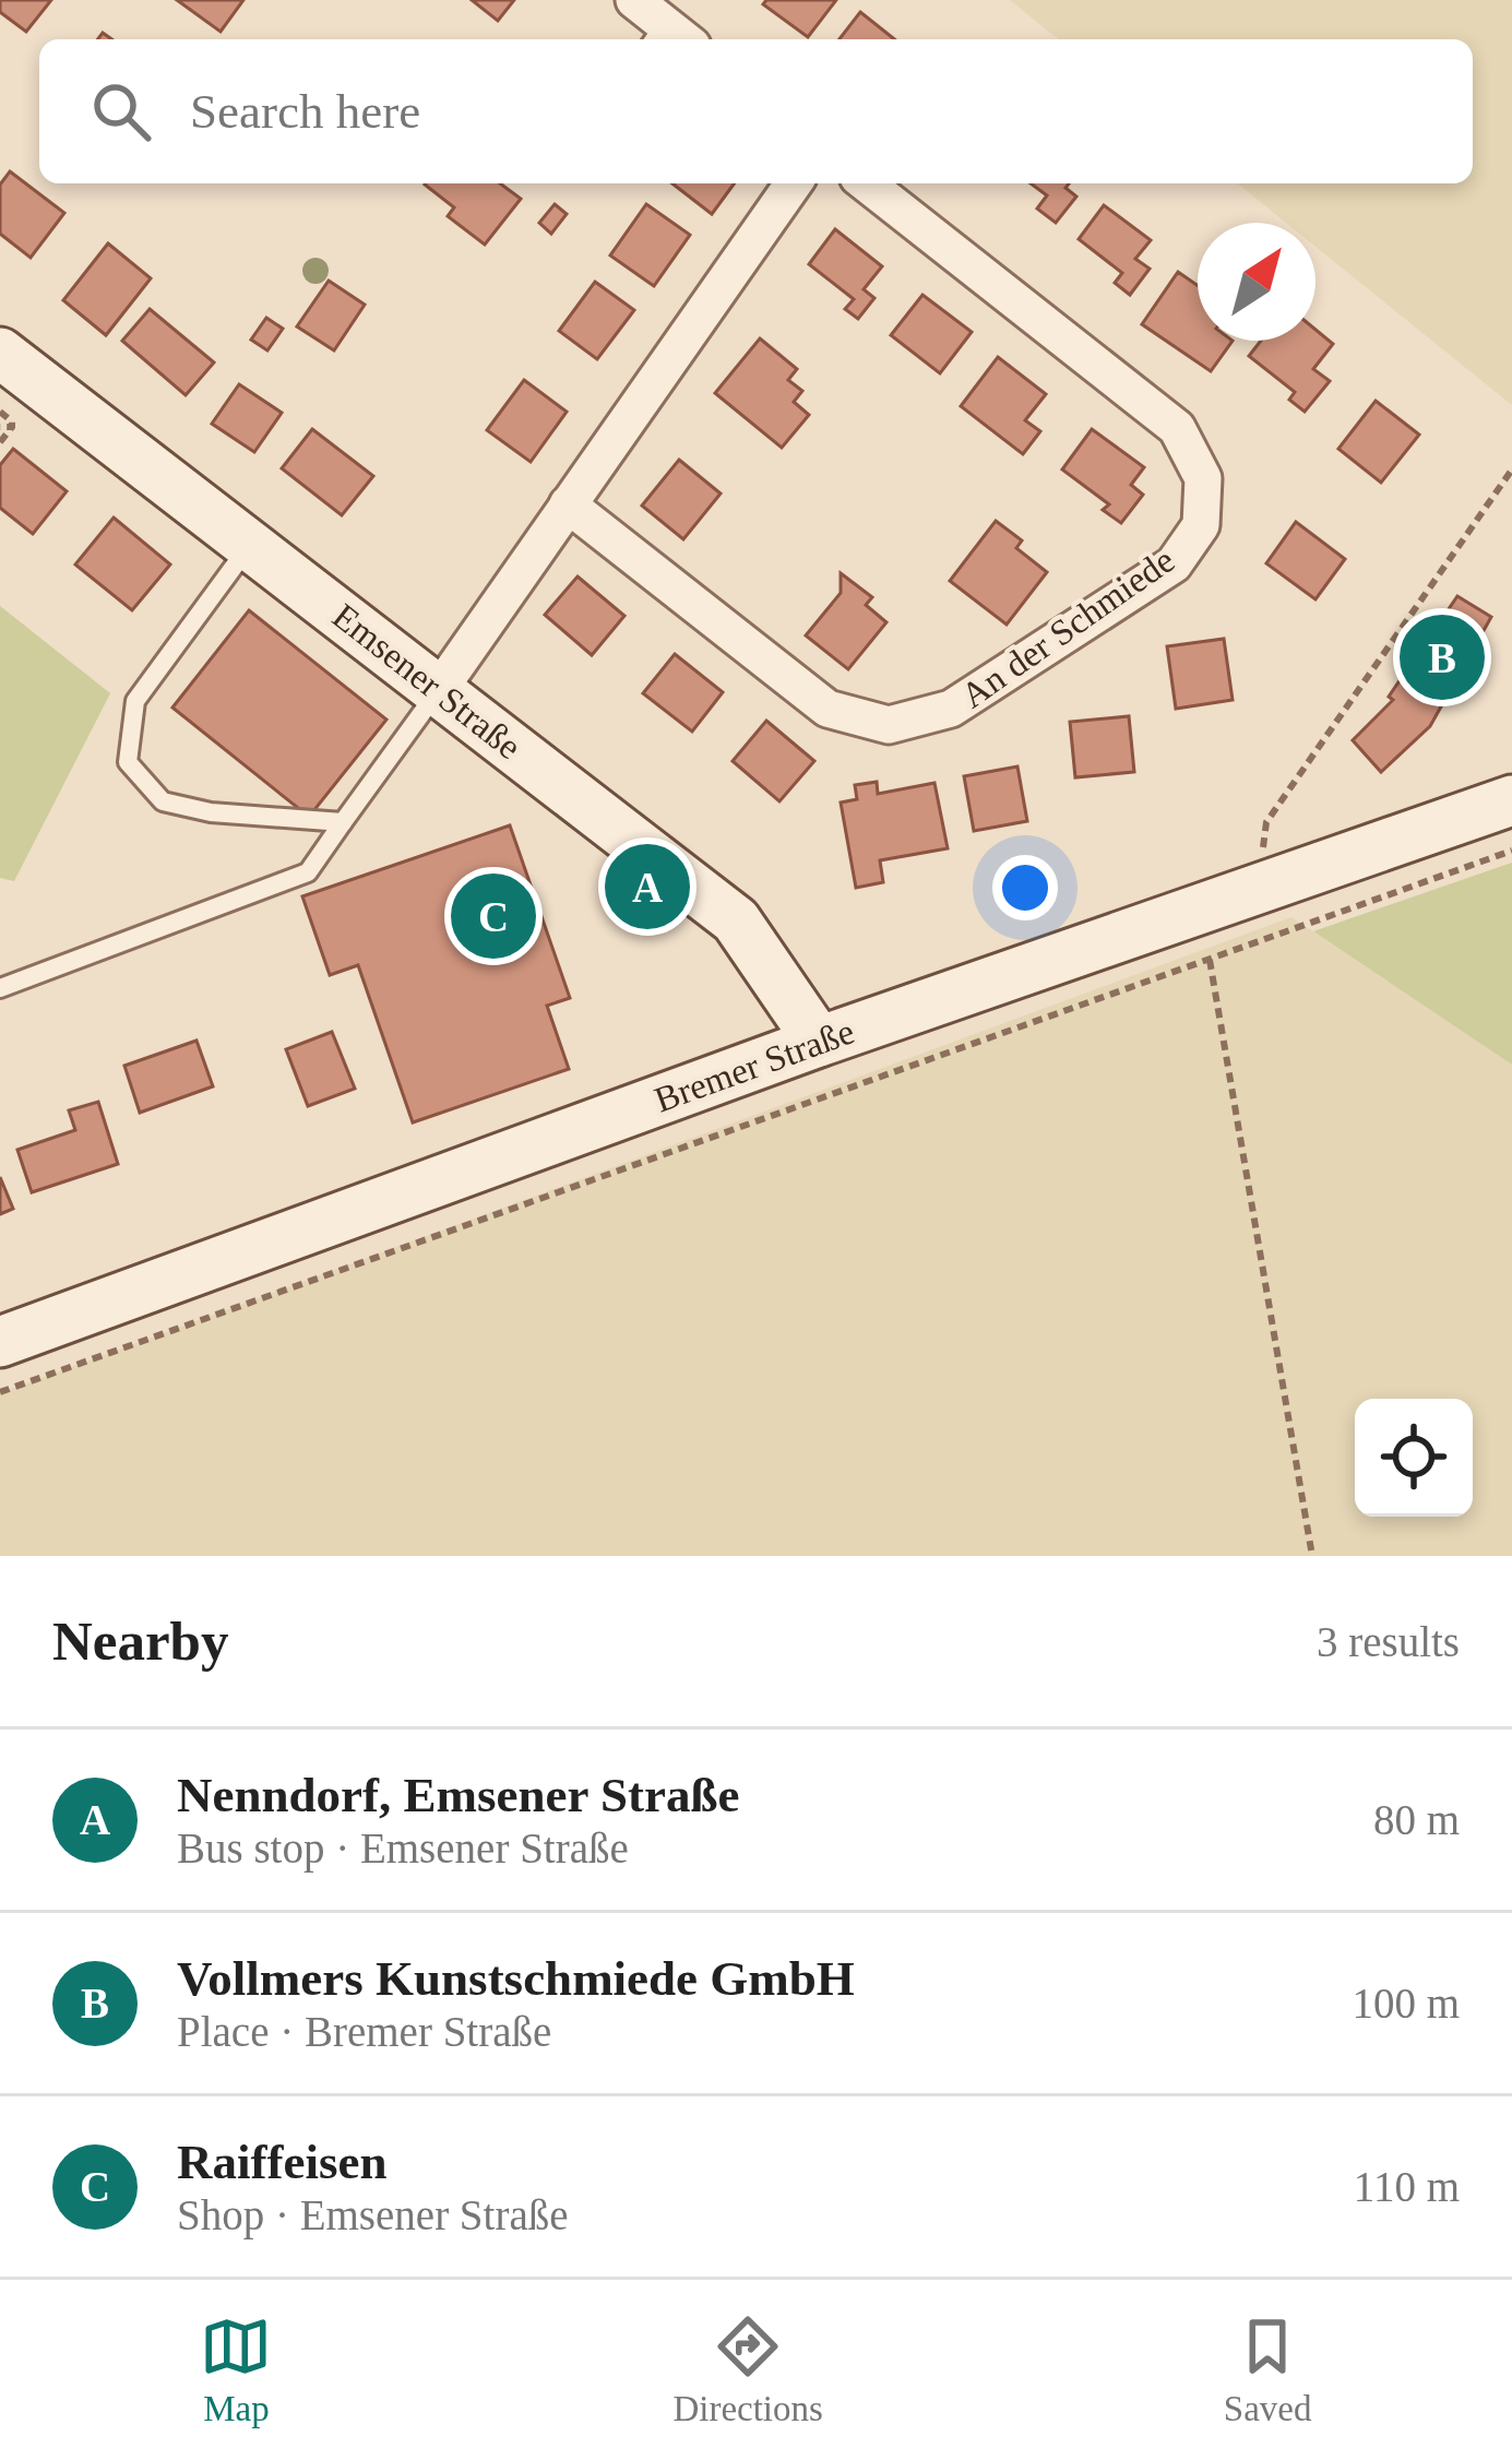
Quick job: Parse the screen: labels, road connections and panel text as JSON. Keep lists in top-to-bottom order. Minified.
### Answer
{"streets":{"main road":["Emsener Straße","Bremer Straße"],"street":["An der Schmiede"]},"crossings":[["Emsener Straße","Bremer Straße"]],"north":"top right","page":{"search":"Search here","pins":["B","A","C"],"heading":["Nearby","3 results"],"list":[{"mark":"A","name":"Nenndorf, Emsener Straße","note":"Bus stop · Emsener Straße","value":"80 m"},{"mark":"B","name":"Vollmers Kunstschmiede GmbH","note":"Place · Bremer Straße","value":"100 m"},{"mark":"C","name":"Raiffeisen","note":"Shop · Emsener Straße","value":"110 m"}],"nav":["Map","Directions","Saved"]}}
